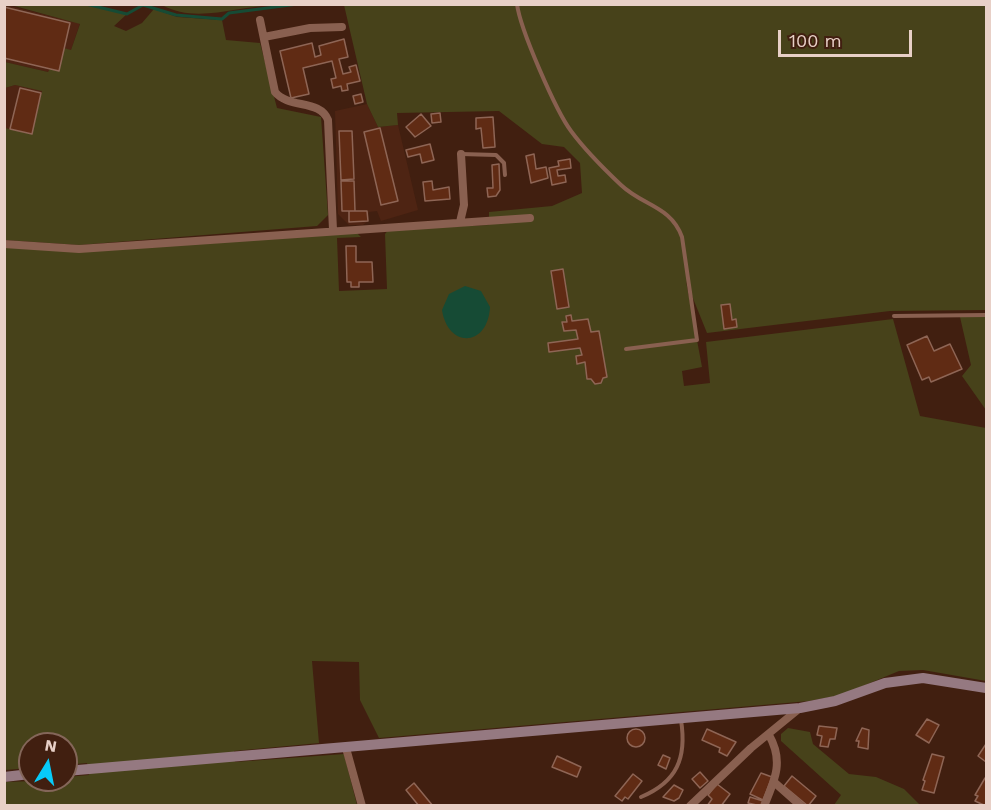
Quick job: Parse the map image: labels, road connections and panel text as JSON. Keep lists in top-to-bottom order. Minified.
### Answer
{"scale_bar":"100 m","north":"top"}
